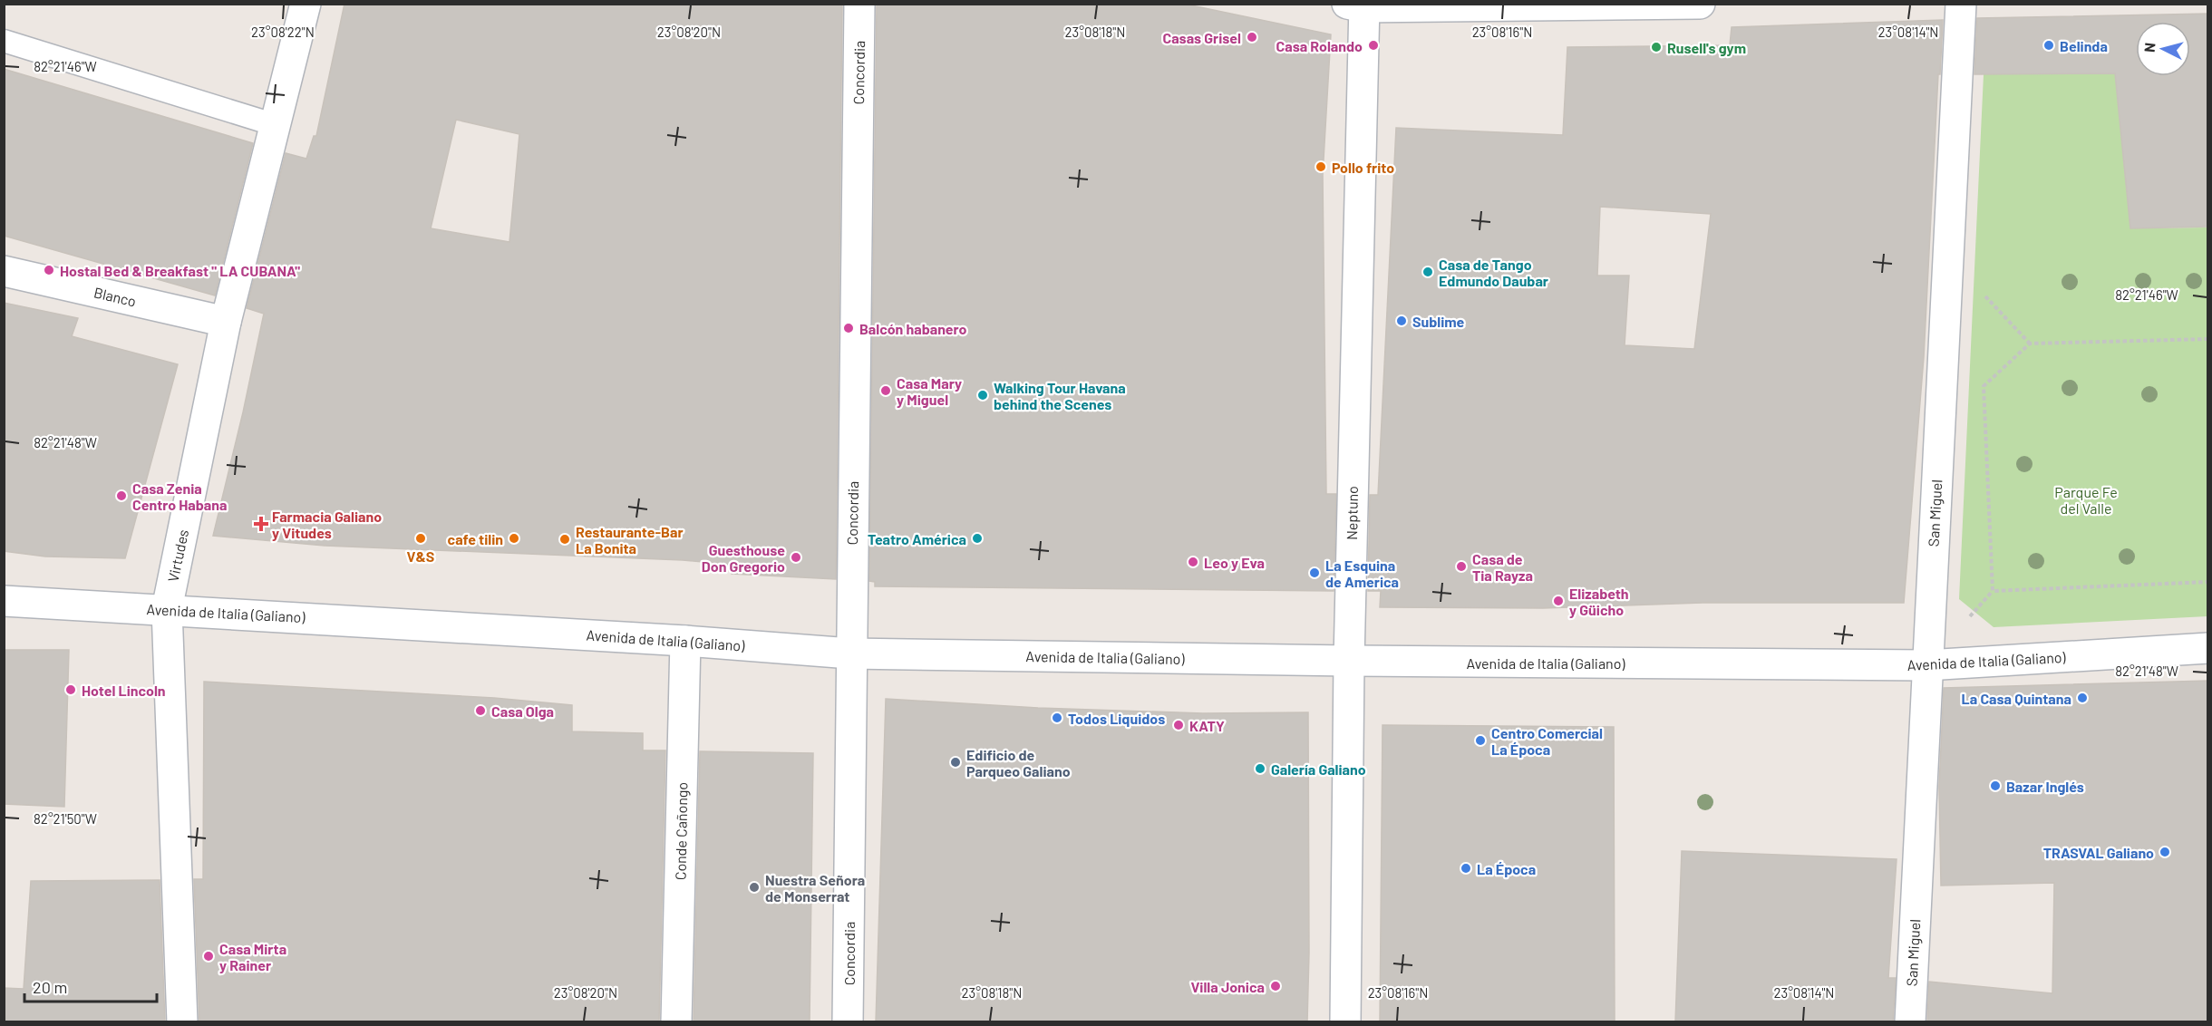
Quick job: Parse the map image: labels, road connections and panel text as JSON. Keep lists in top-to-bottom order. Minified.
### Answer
{"streets":{"street":["Concordia","Blanco","Neptuno","San Miguel","Virtudes","Avenida de Italia (Galiano)","Conde Cañongo"]},"crossings":[["Concordia","Avenida de Italia (Galiano)"],["Blanco","Virtudes"],["Neptuno","Avenida de Italia (Galiano)"],["San Miguel","Avenida de Italia (Galiano)"],["Virtudes","Avenida de Italia (Galiano)"],["Avenida de Italia (Galiano)","Conde Cañongo"]],"parks":["Parque Fe del Valle"],"places":{"other":["Casas Grisel","Casa Rolando","Belinda","Rusell's gym","Pollo frito","Hostal Bed & Breakfast \" LA CUBANA\"","Casa de Tango Edmundo Daubar","Sublime","Balcón habanero","Casa Mary y Miguel","Walking Tour Havana behind the Scenes","Casa Zenia Centro Habana","V&S","cafe tilin","Teatro América","Restaurante-Bar La Bonita","Guesthouse Don Gregorio","Leo y Eva","Casa de Tia Rayza","La Esquina de America","Elizabeth y Güicho","Hotel Lincoln","La Casa Quintana","Casa Olga","Todos Liquidos","KATY","Centro Comercial La Época","Edificio de Parqueo Galiano","Galería Galiano","Bazar Inglés","TRASVAL Galiano","La Época","Nuestra Señora de Monserrat","Casa Mirta y Rainer","Villa Jonica"],"health":["Farmacia Galiano y Vitudes"]},"scale_bar":"20 m","north":"left","coordinates":["23°08'22\"N","23°08'20\"N","23°08'18\"N","23°08'16\"N","23°08'14\"N","82°21'46\"W","82°21'48\"W","82°21'50\"W"]}
